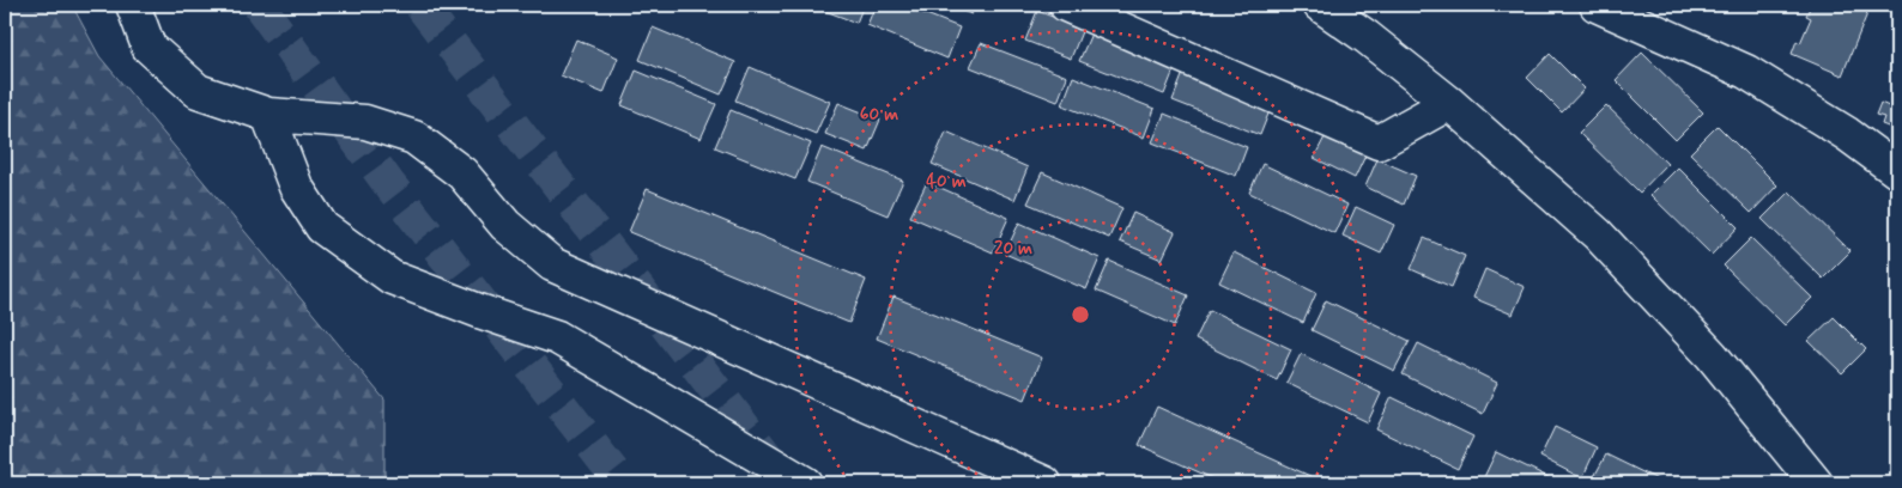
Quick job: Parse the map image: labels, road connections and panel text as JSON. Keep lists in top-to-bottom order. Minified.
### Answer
{"rings":["60 m","40 m","20 m"]}
